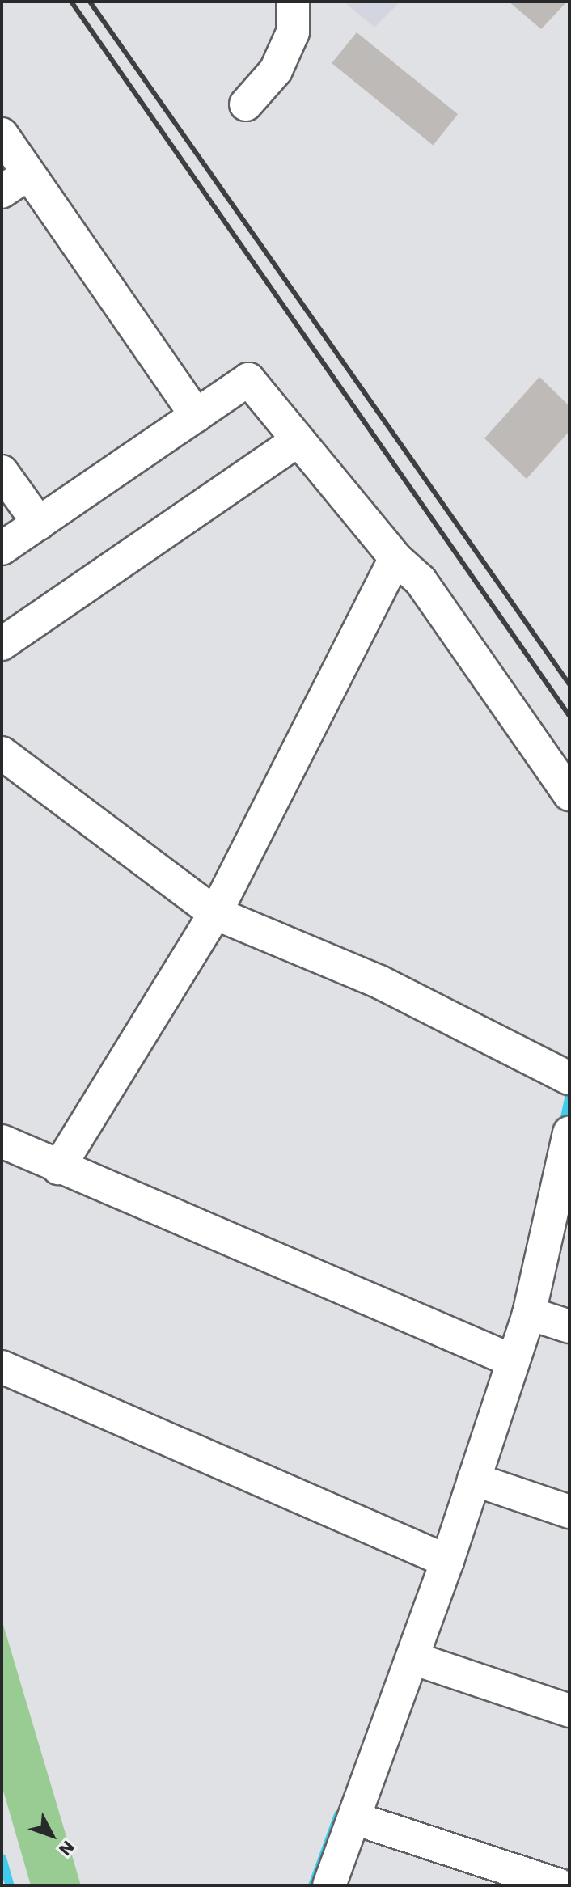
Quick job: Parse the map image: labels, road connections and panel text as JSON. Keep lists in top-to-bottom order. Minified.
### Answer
{"north":"bottom right"}
